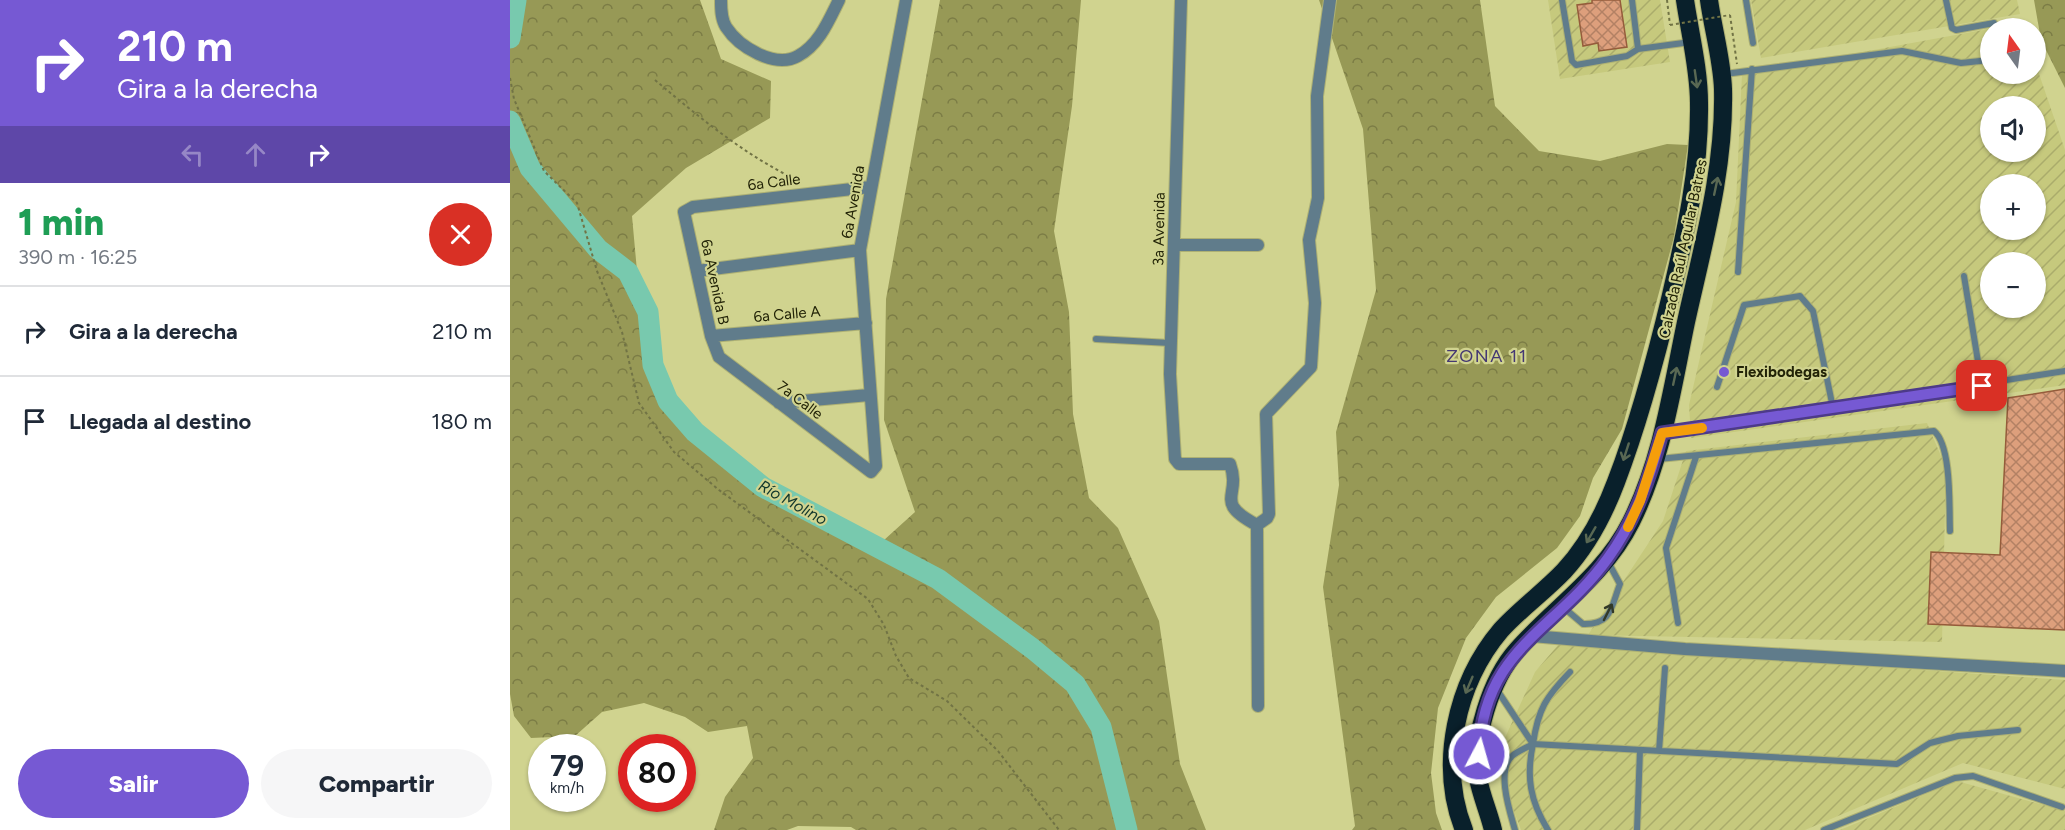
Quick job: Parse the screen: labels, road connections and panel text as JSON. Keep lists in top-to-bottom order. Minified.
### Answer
{"streets":{"highway":["Calzada Raúl Aguilar Batres"],"street":["6a Calle","6a Avenida","3a Avenida","6a Avenida B","6a Calle A","7a Calle"]},"crossings":[["6a Calle","6a Avenida"],["6a Calle","6a Avenida B"],["6a Avenida","6a Calle A"],["6a Avenida","7a Calle"],["6a Avenida B","6a Calle A"],["6a Avenida B","7a Calle"]],"districts":["ZONA 11"],"water":["Río Molino"],"places":["Flexibodegas"],"north":"top","page":{"turn":["210 m","Gira a la derecha"],"map_buttons":["+","−"],"heading":["1 min","390 m · 16:25"],"list":[{"name":"Gira a la derecha","value":"210 m"},{"name":"Llegada al destino","value":"180 m"}],"speed":"79 km/h","limit":"80","buttons":["Salir","Compartir"]}}
